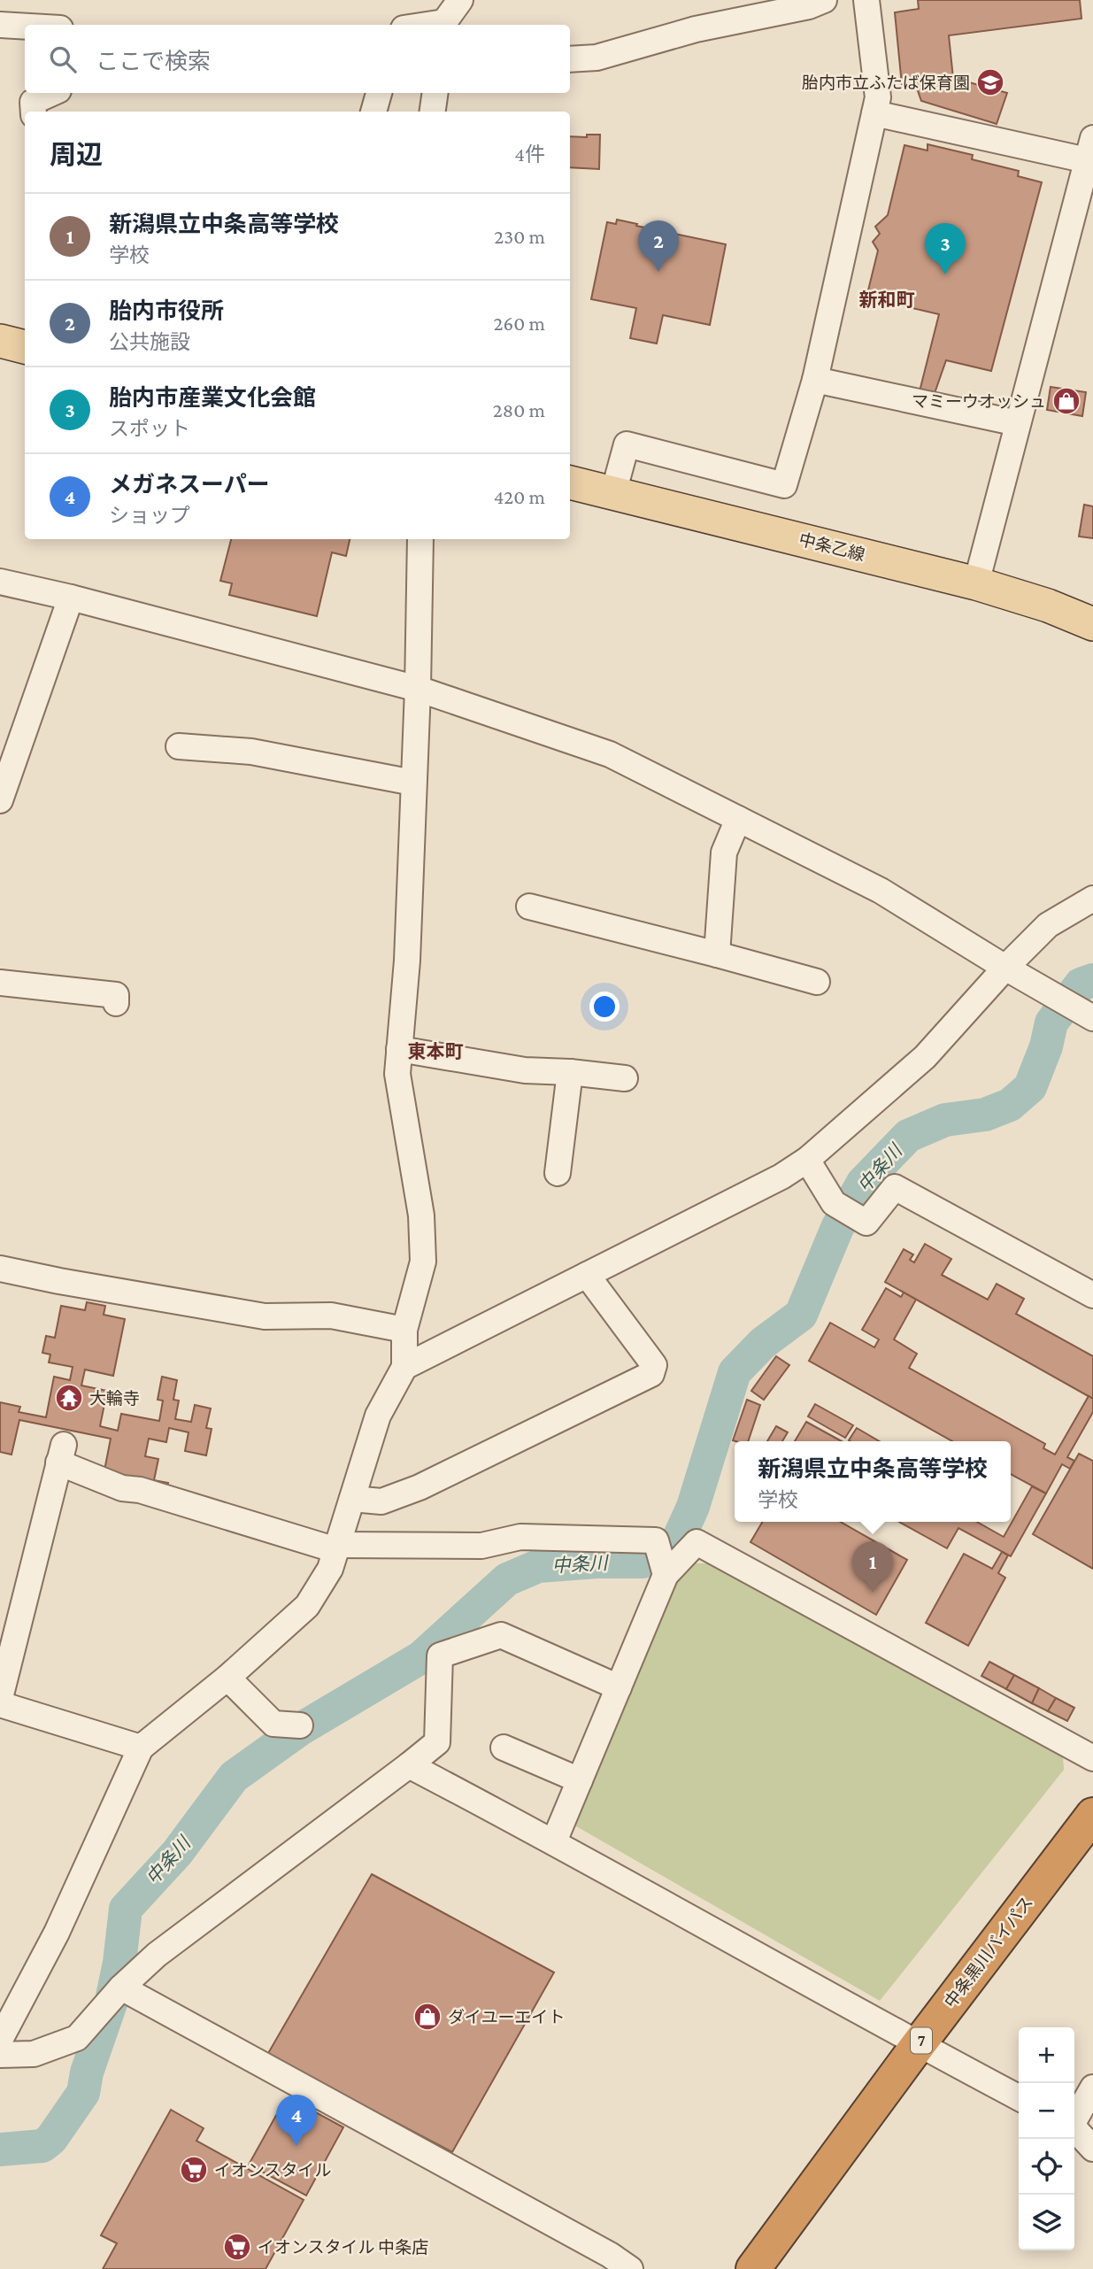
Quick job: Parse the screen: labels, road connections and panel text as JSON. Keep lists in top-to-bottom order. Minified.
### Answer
{"streets":{"highway":["中条黒川バイパス","7"],"main road":["中条乙線"]},"districts":["新和町","東本町"],"water":["中条川"],"places":{"school or university":["胎内市立ふたば保育園"],"shop":["マミーウオッシュ","ダイユーエイト"],"temple":["大輪寺"],"supermarket":["イオンスタイル","イオンスタイル 中条店"]},"page":{"search":"ここで検索","heading":["周辺","4件"],"list":[{"mark":"1","name":"新潟県立中条高等学校","note":"学校","value":"230 m"},{"mark":"2","name":"胎内市役所","note":"公共施設","value":"260 m"},{"mark":"3","name":"胎内市産業文化会館","note":"スポット","value":"280 m"},{"mark":"4","name":"メガネスーパー","note":"ショップ","value":"420 m"}],"pins":["2","3","1","4"],"popup":["新潟県立中条高等学校","学校"],"map_buttons":["+","−"]}}
